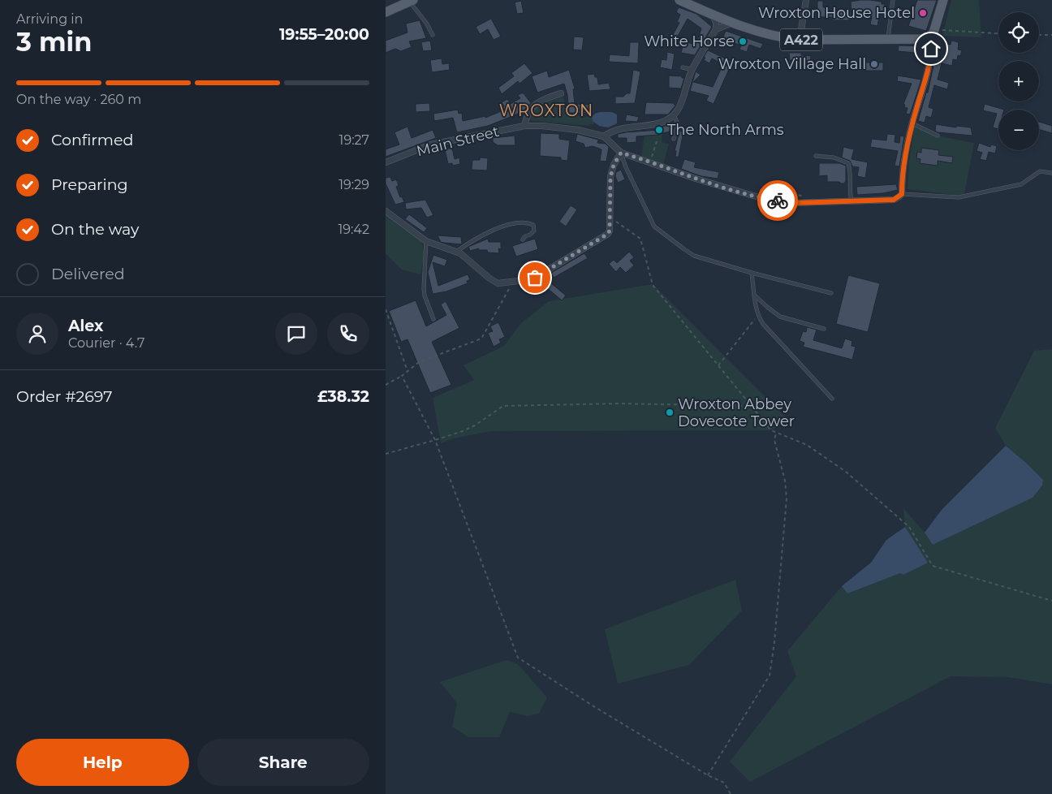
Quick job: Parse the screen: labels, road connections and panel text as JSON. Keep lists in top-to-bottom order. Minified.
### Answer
{"streets":{"main road":["A422"],"street":["Main Street"]},"districts":["WROXTON"],"places":["Wroxton House Hotel","White Horse","Wroxton Village Hall","The North Arms","Wroxton Abbey Dovecote Tower"],"page":{"heading":["3 min","Arriving in","19:55–20:00"],"panel":["Alex","Courier · 4.7","Order #2697","£38.32"],"map_buttons":["+","−"],"bar":"On the way · 260 m","list":[["Confirmed","19:27"],["Preparing","19:29"],["On the way","19:42"],"Delivered"],"buttons":["Help","Share"]}}
